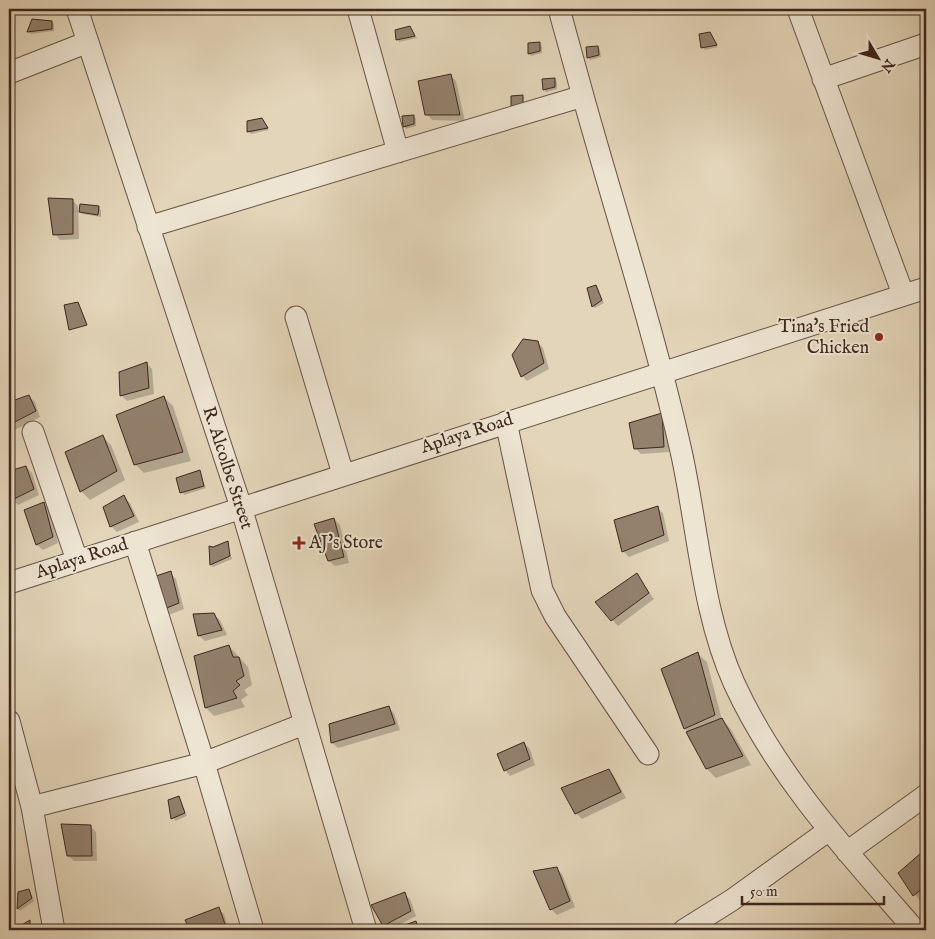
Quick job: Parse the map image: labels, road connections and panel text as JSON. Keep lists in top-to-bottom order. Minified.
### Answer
{"streets":{"street":["Aplaya Road","R. Alcolbe Street"]},"crossings":[["Aplaya Road","R. Alcolbe Street"]],"places":{"other":["Tina's Fried Chicken"],"health":["AJ's Store"]},"scale_bar":"50 m","north":"bottom right"}
